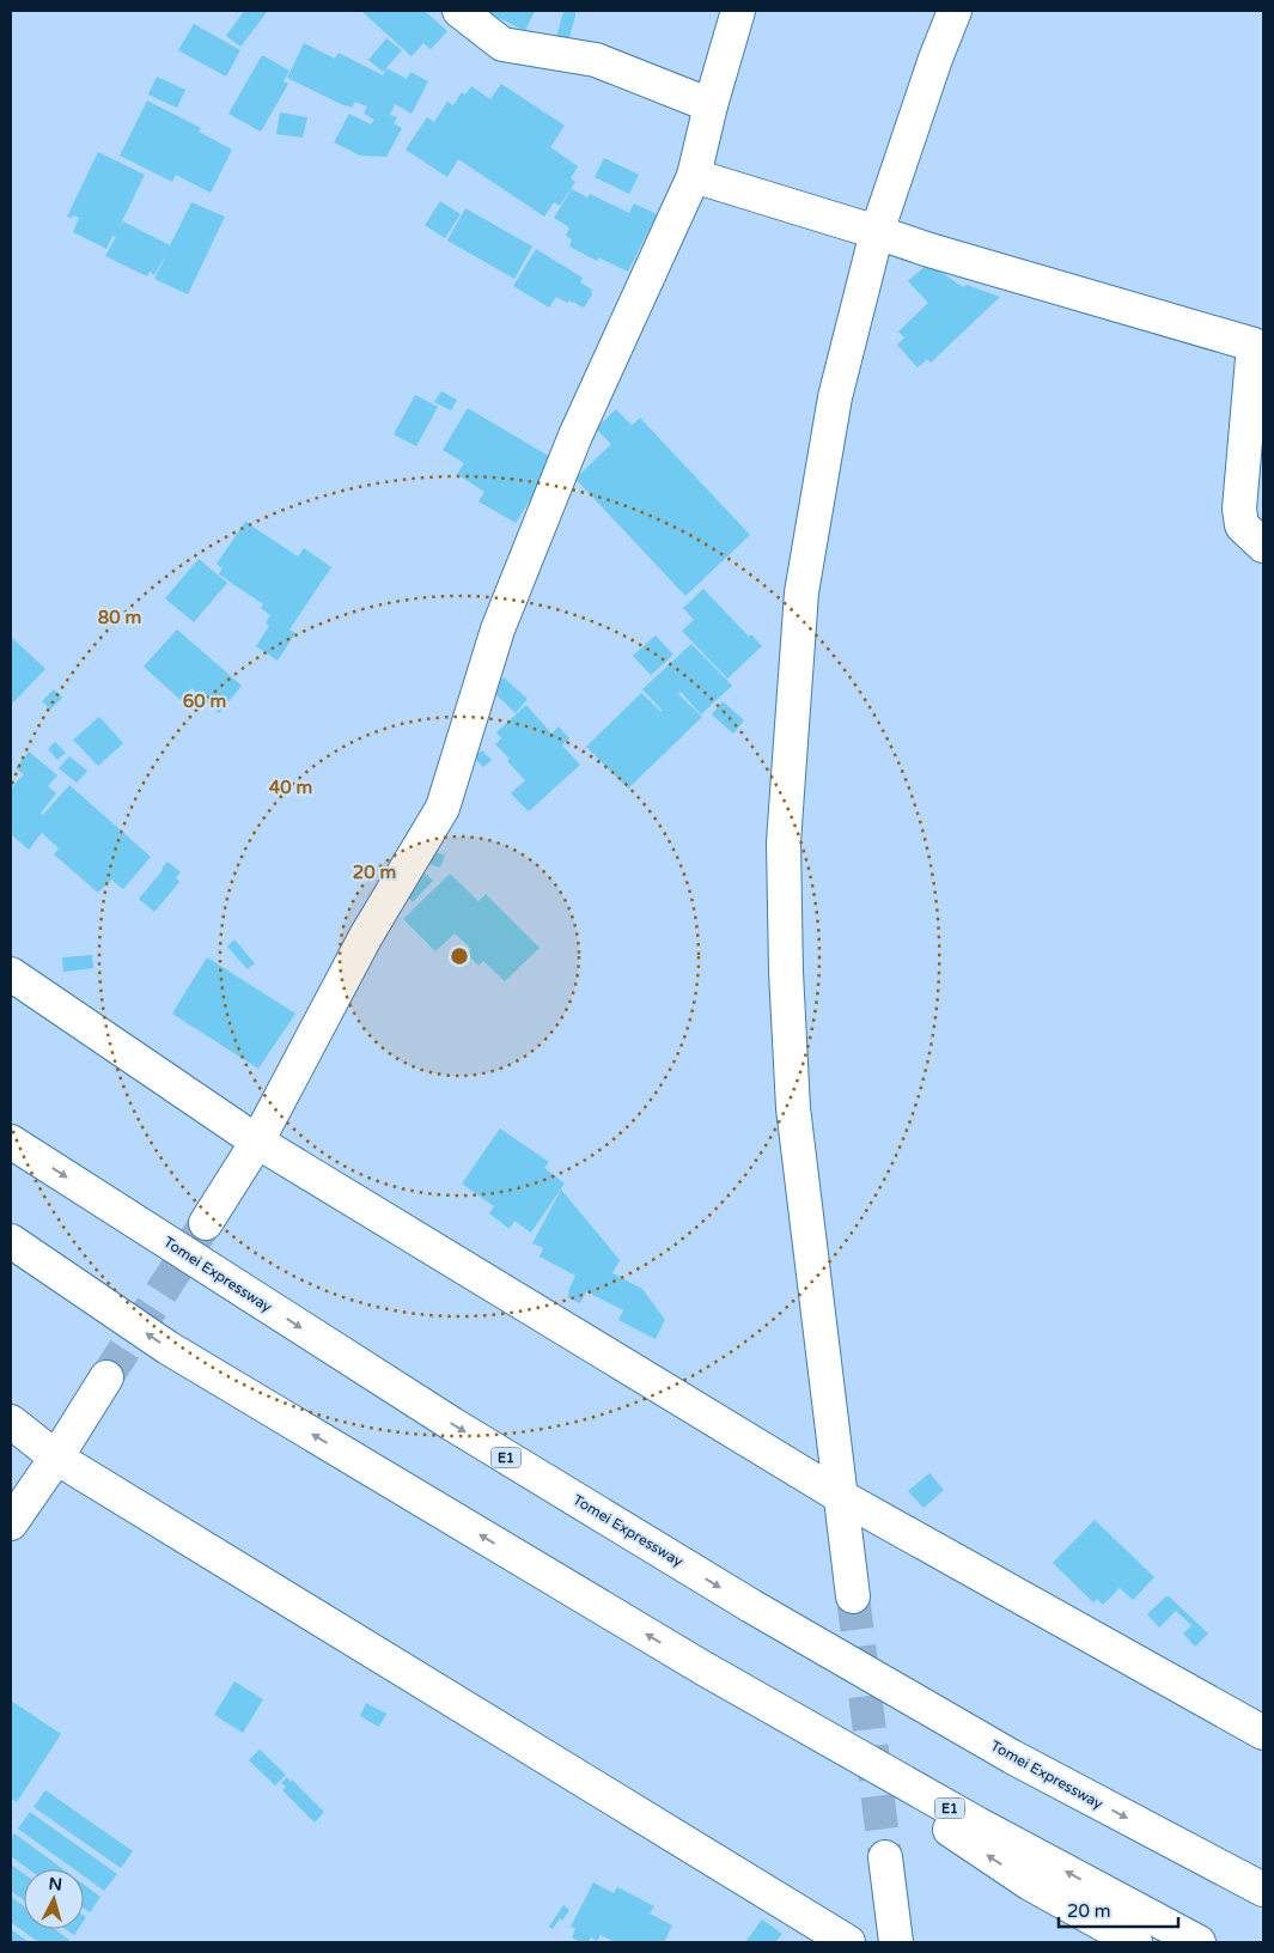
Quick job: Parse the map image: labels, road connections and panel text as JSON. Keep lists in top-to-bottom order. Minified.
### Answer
{"streets":{"main road":["Tomei Expressway","E1"]},"scale_bar":"20 m","north":"top","rings":["80 m","60 m","40 m","20 m"]}
